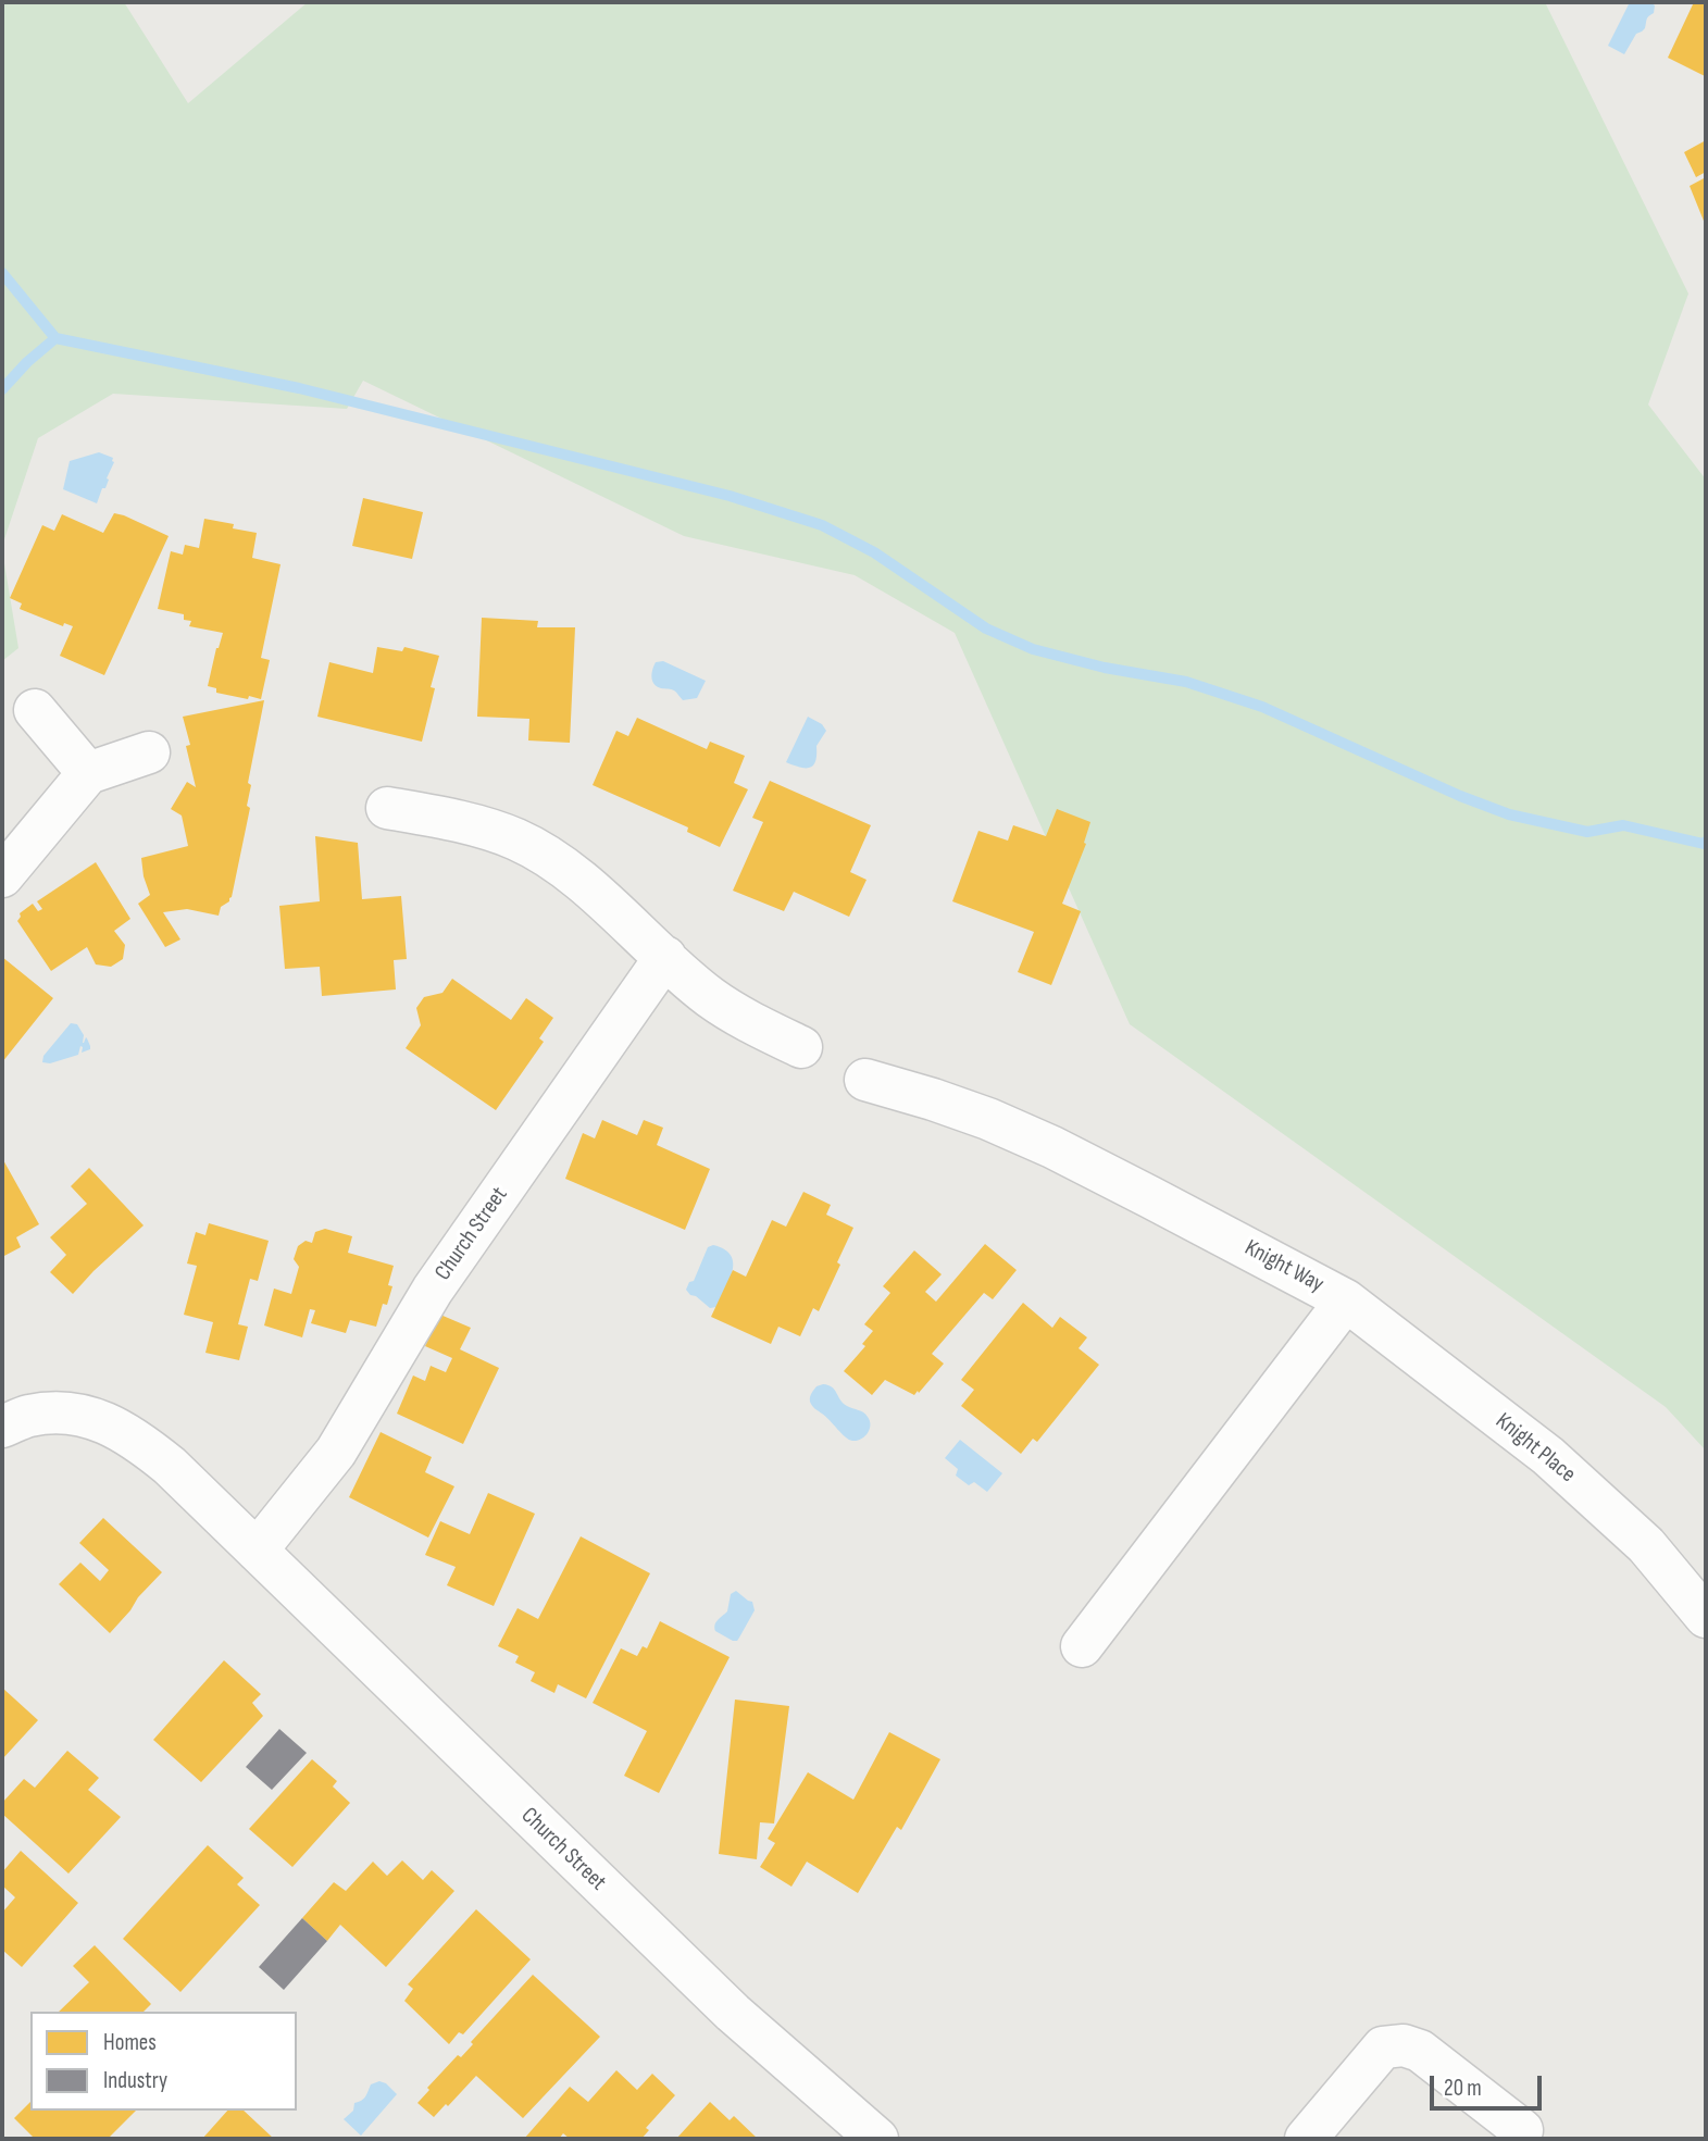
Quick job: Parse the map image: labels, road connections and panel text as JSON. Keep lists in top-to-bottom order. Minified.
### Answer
{"streets":{"street":["Church Street","Knight Way","Knight Place"]},"crossings":[["Knight Way","Knight Place"]],"legend":["Homes","Industry"],"scale_bar":"20 m"}
